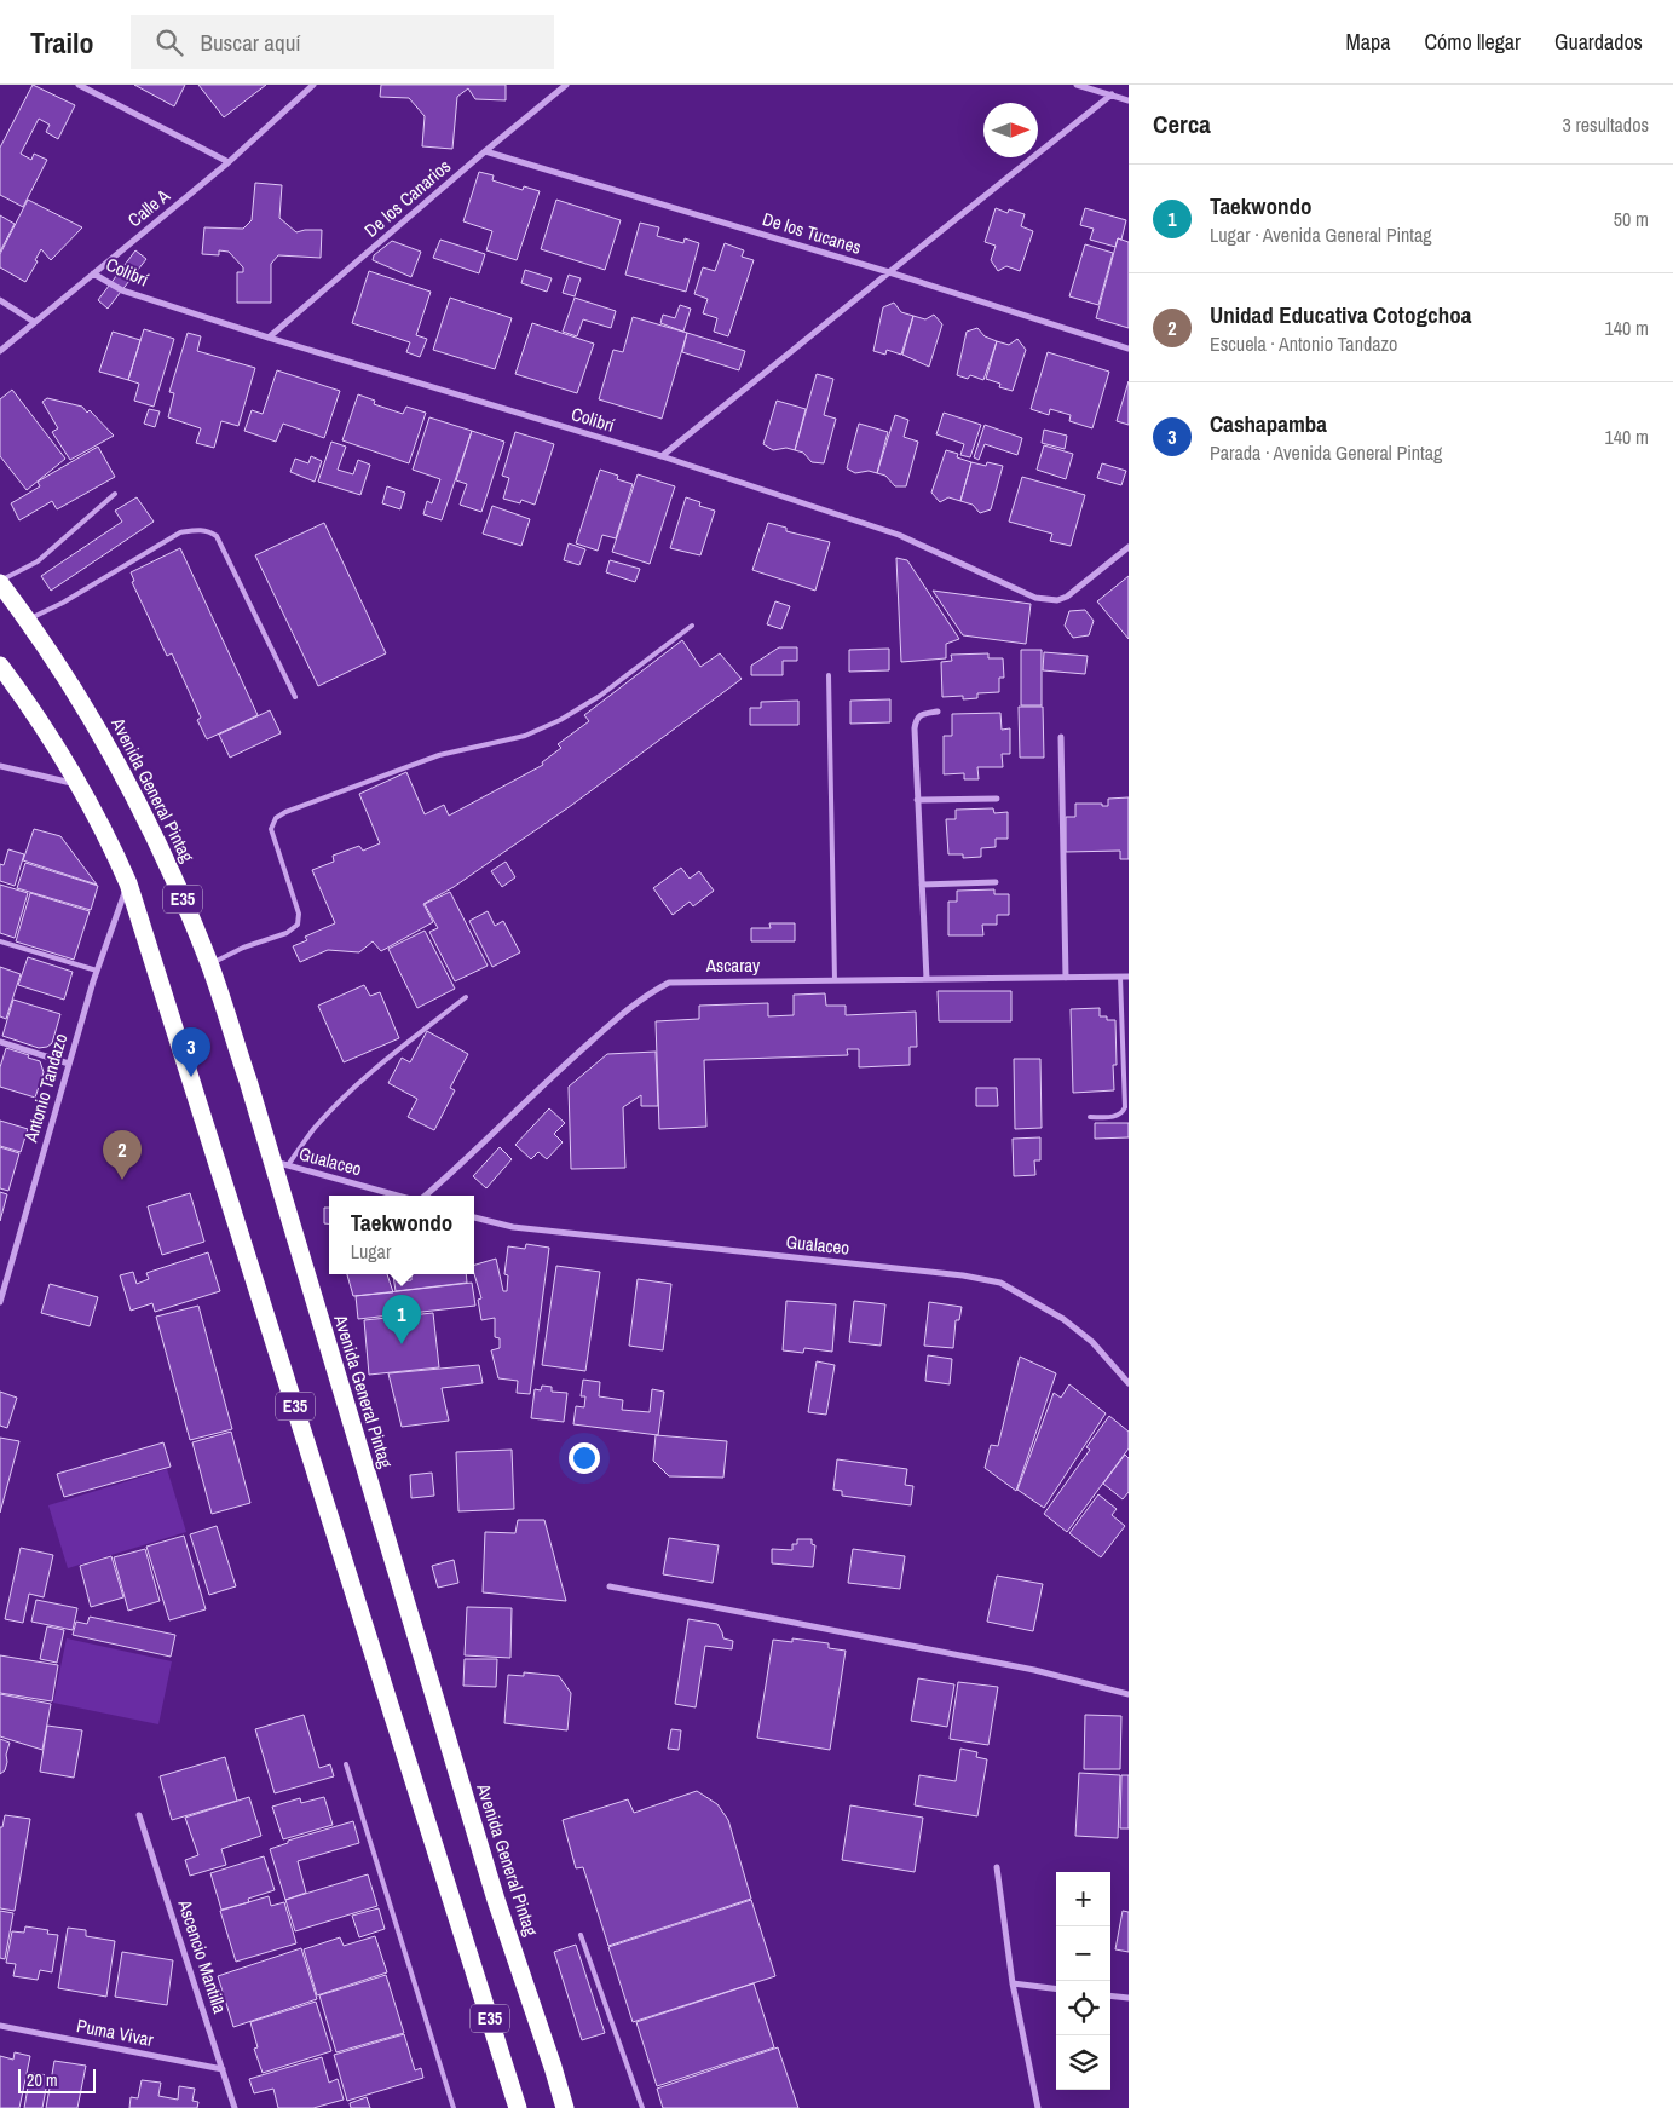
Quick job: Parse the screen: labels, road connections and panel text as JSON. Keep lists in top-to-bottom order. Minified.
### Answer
{"streets":{"highway":["Avenida General Pintag","E35"],"street":["De los Canarios","Calle A","De los Tucanes","Colibrí","Ascaray","Antonio Tandazo","Gualaceo","Ascencio Mantilla","Puma Vivar"]},"crossings":[["De los Canarios","De los Tucanes"],["De los Canarios","Colibrí"],["Calle A","Colibrí"],["Avenida General Pintag","Gualaceo"],["E35","Antonio Tandazo"],["Ascencio Mantilla","Puma Vivar"]],"scale_bar":"20 m","north":"right","page":{"header":"Trailo","search":"Buscar aquí","nav":["Mapa","Cómo llegar","Guardados"],"heading":["Cerca","3 resultados"],"list":[{"mark":"1","name":"Taekwondo","note":"Lugar · Avenida General Pintag","value":"50 m"},{"mark":"2","name":"Unidad Educativa Cotogchoa","note":"Escuela · Antonio Tandazo","value":"140 m"},{"mark":"3","name":"Cashapamba","note":"Parada · Avenida General Pintag","value":"140 m"}],"pins":["3","2","1"],"popup":["Taekwondo","Lugar"],"map_buttons":["+","−"],"scale":"20 m"}}
